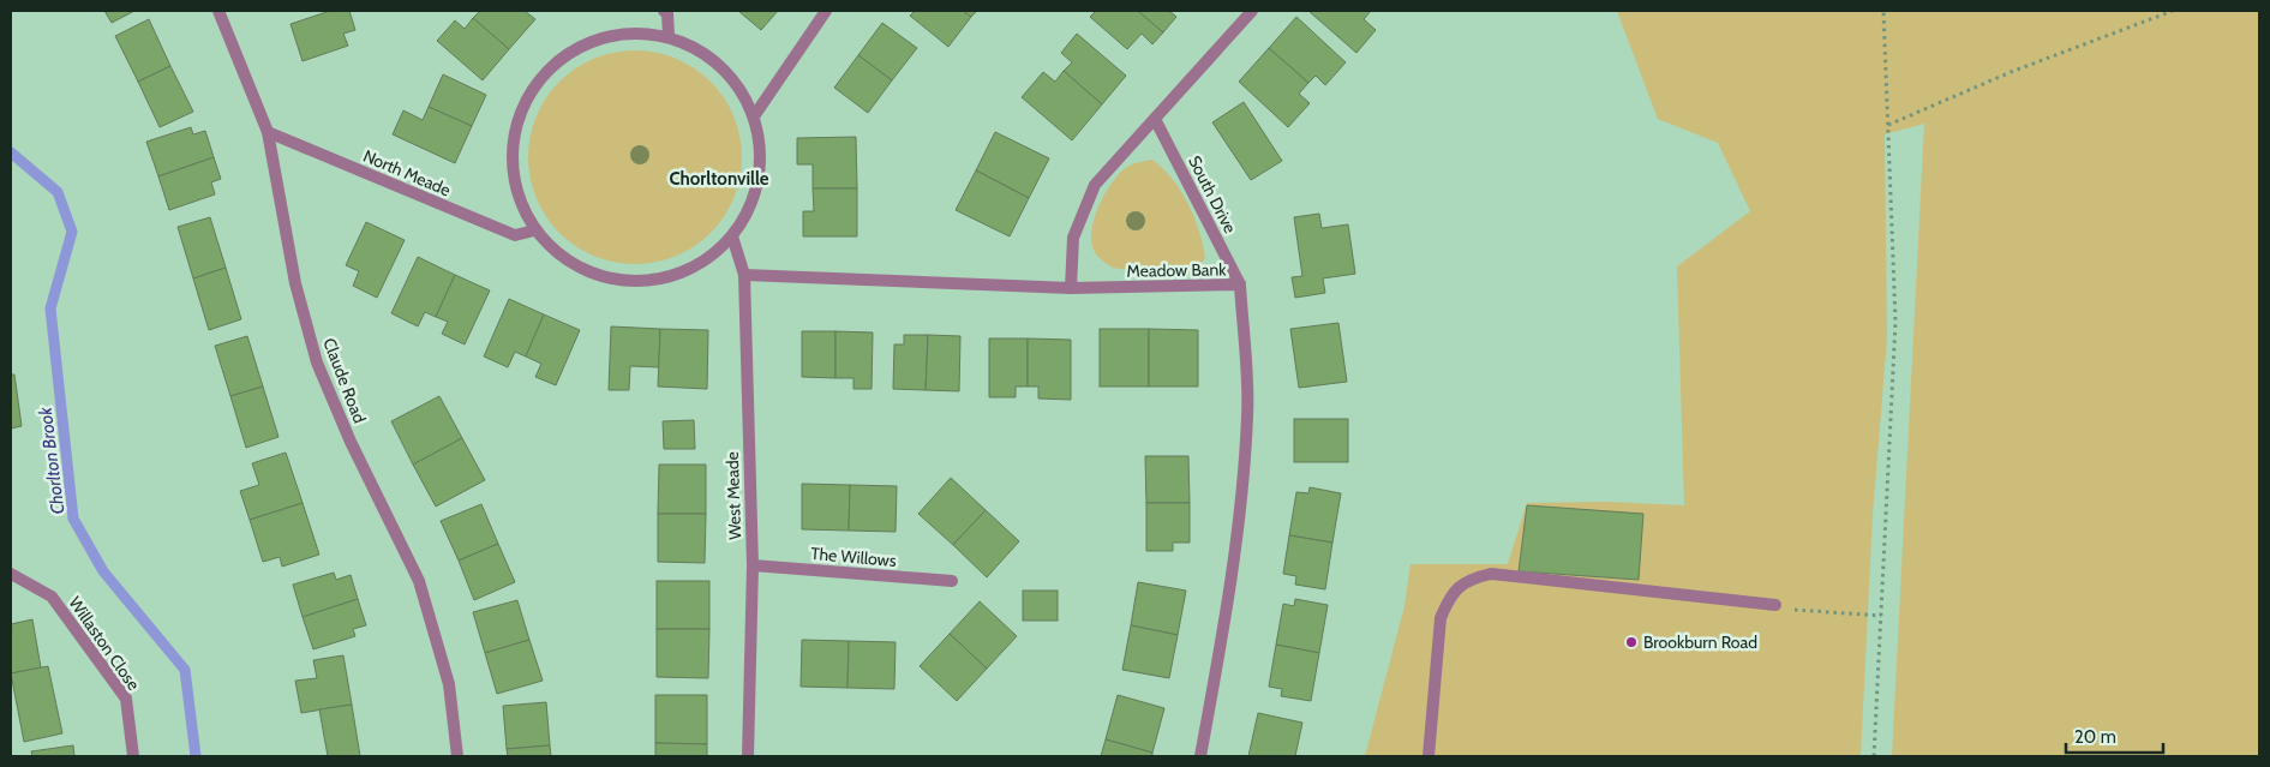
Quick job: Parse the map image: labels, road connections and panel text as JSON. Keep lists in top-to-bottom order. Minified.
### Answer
{"streets":{"street":["North Meade","South Drive","Meadow Bank","Claude Road","West Meade","The Willows","Willaston Close"]},"crossings":[["North Meade","Claude Road"],["South Drive","Meadow Bank"],["Meadow Bank","West Meade"],["West Meade","The Willows"]],"districts":["Chorltonville"],"water":["Chorlton Brook"],"places":["Brookburn Road"],"scale_bar":"20 m"}
